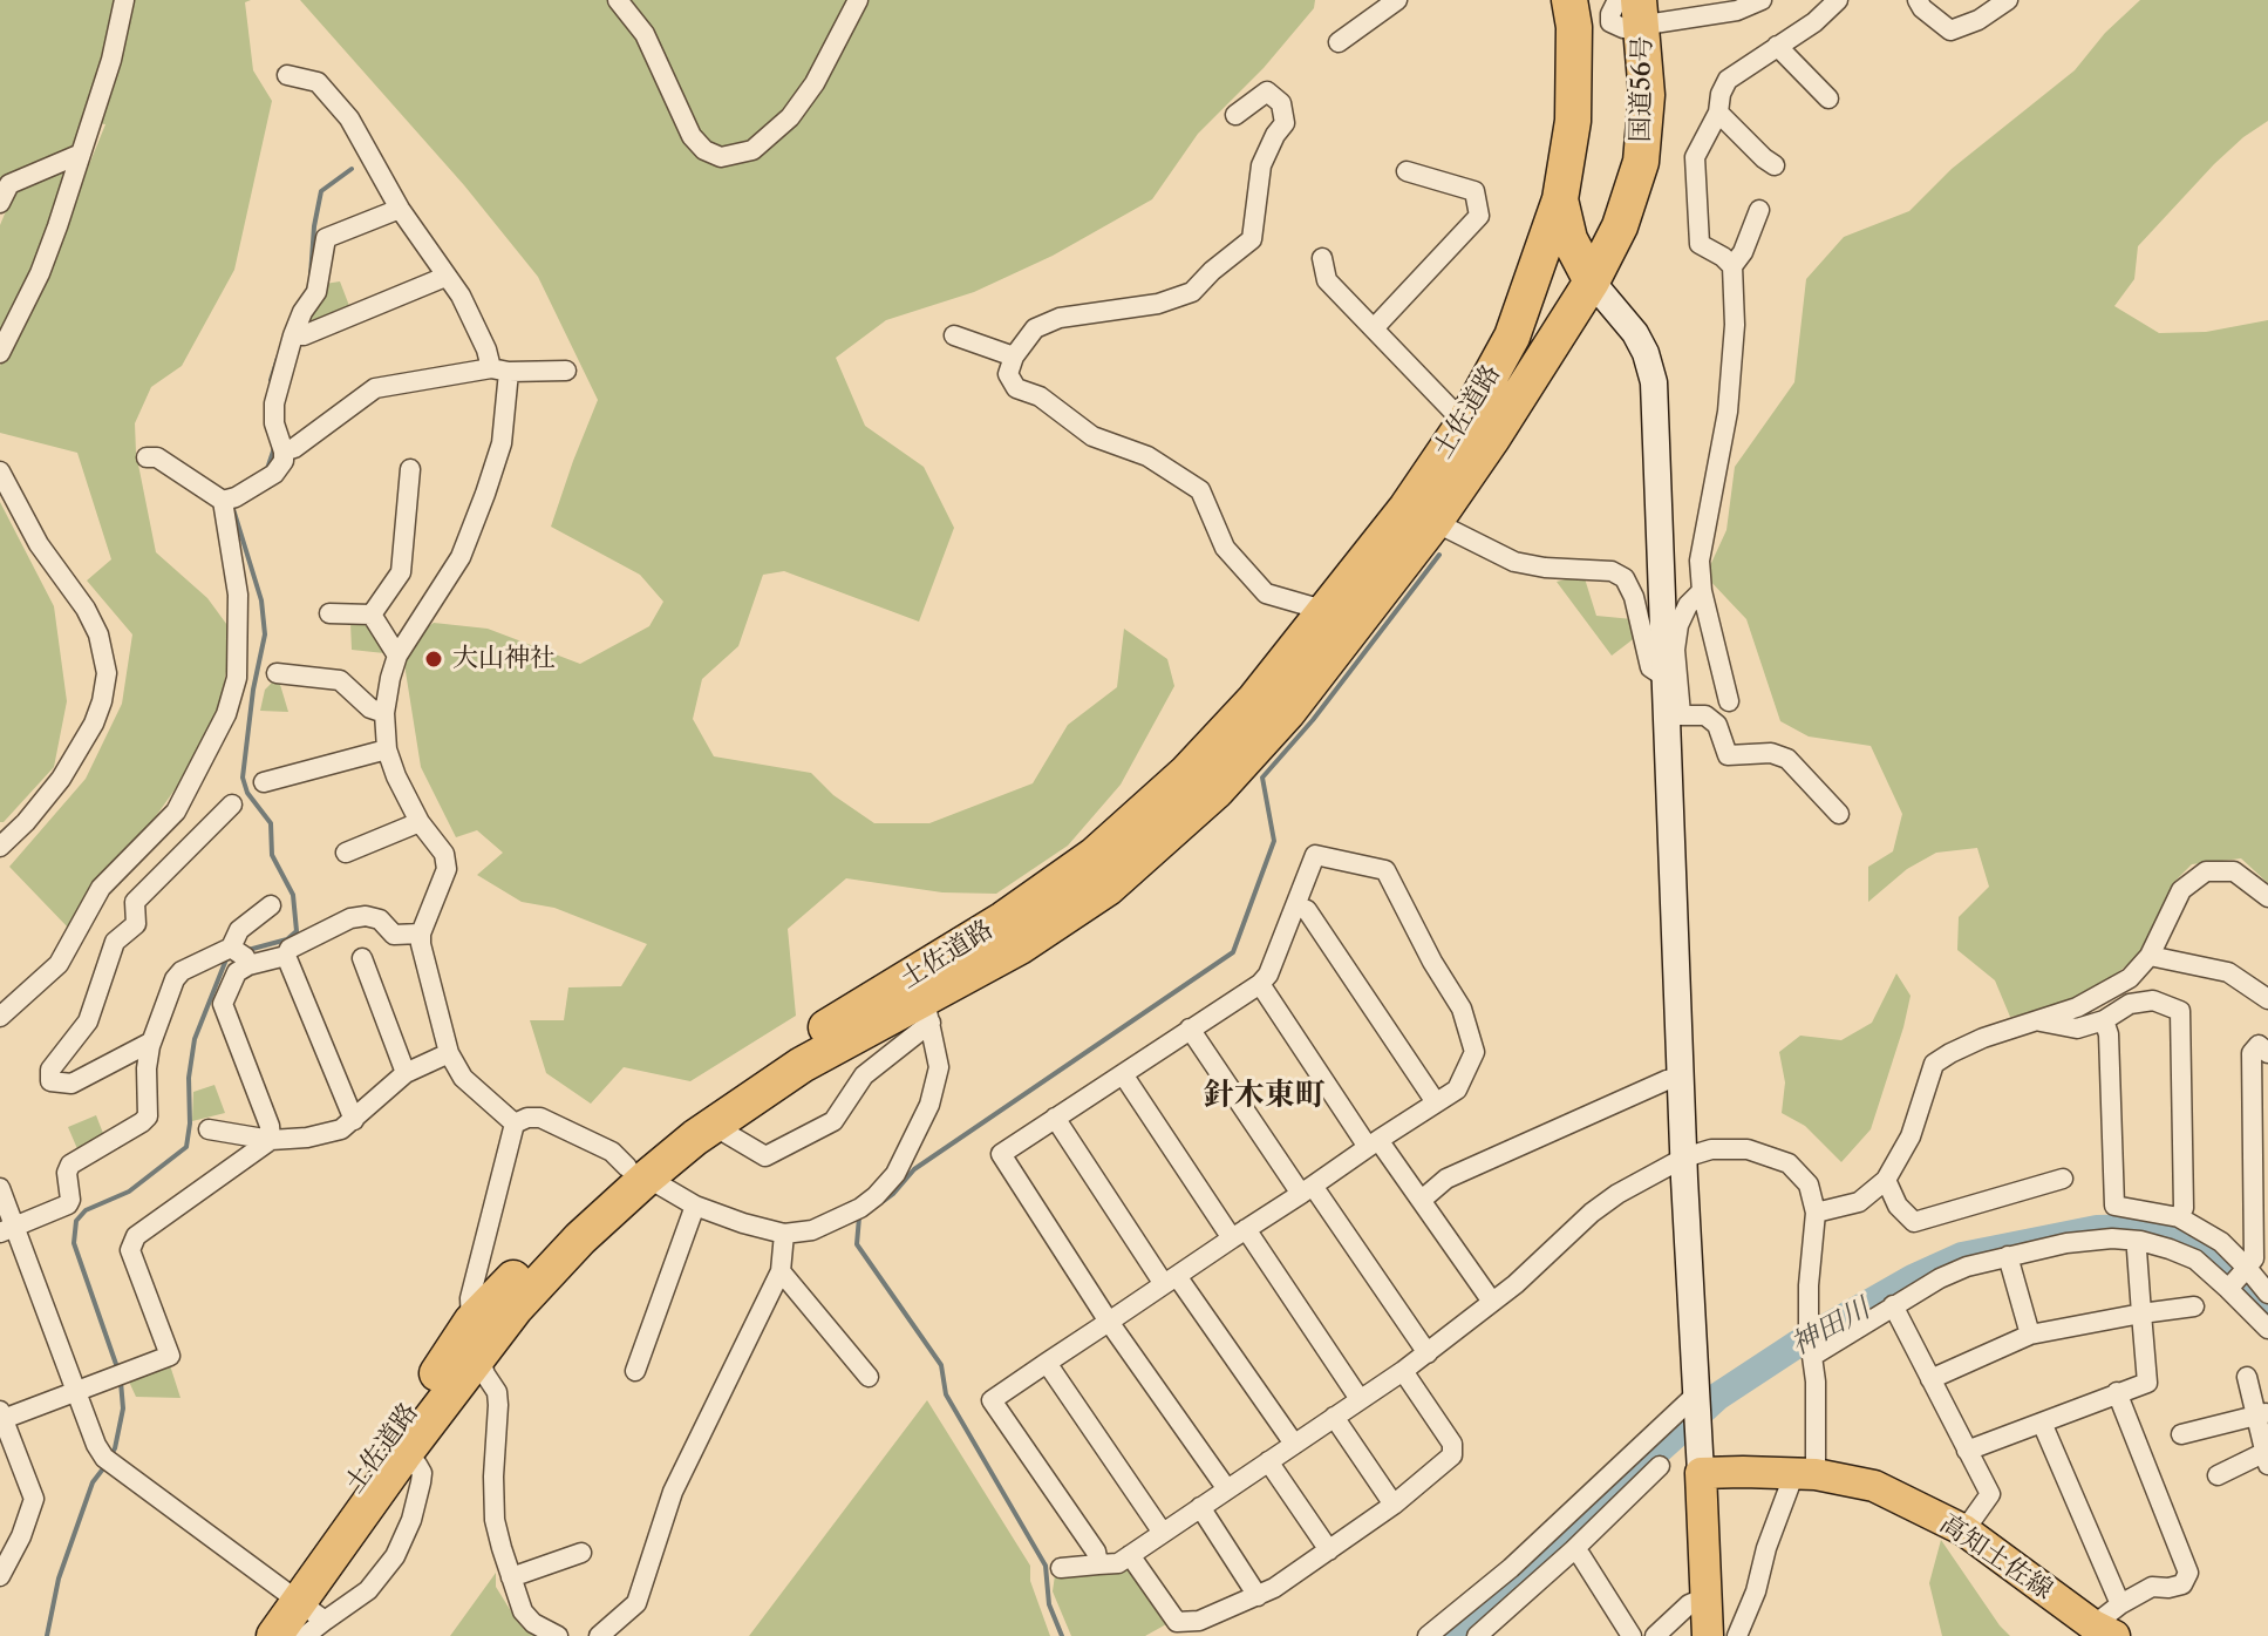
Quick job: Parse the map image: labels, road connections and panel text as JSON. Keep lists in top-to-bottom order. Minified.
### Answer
{"streets":{"highway":["国道56号","土佐道路"],"main road":["高知土佐線"]},"crossings":[["国道56号","土佐道路"]],"districts":["針木東町"],"water":["神田川"],"places":["大山神社"]}
